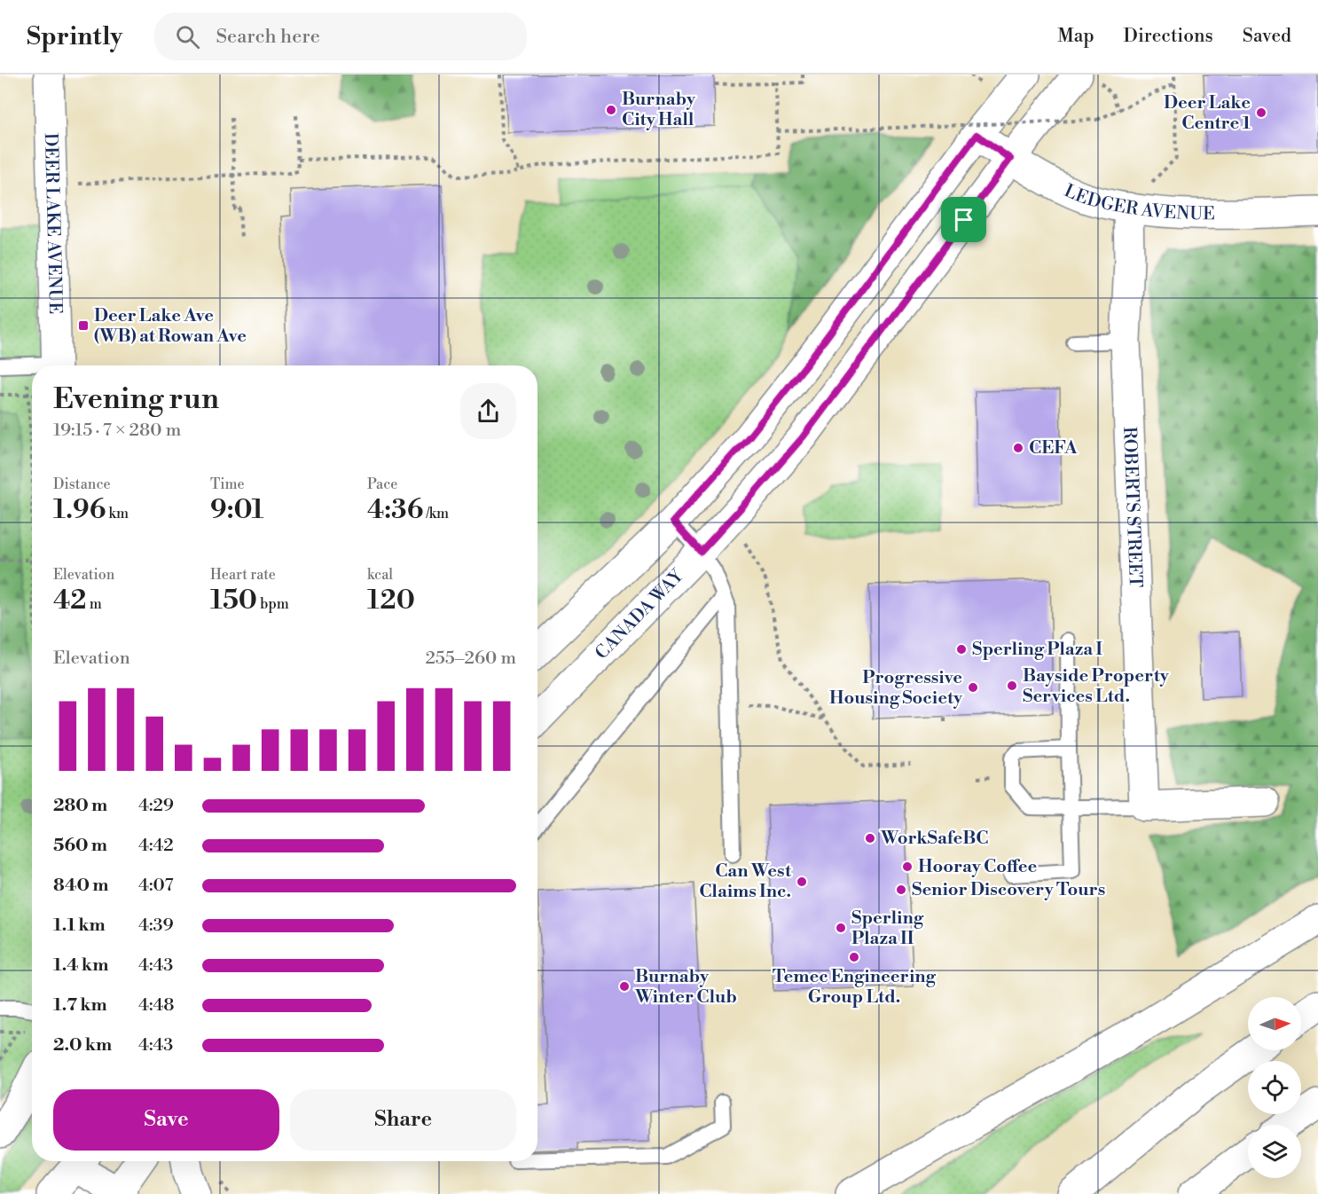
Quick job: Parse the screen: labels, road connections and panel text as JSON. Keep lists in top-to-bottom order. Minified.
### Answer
{"streets":{"main road":["LEDGER AVENUE","DEER LAKE AVENUE","ROBERTS STREET","CANADA WAY"]},"crossings":[["LEDGER AVENUE","ROBERTS STREET"],["LEDGER AVENUE","CANADA WAY"]],"places":{"other":["Burnaby City Hall","Deer Lake Centre 1","CEFA","Sperling Plaza I","Bayside Property Services Ltd.","Progressive Housing Society","WorkSafeBC","Hooray Coffee","Can West Claims Inc.","Senior Discovery Tours","Sperling Plaza II","Temec Engineering Group Ltd.","Burnaby Winter Club"],"transit":["Deer Lake Ave (WB) at Rowan Ave"]},"north":"right","page":{"header":"Sprintly","search":"Search here","nav":["Map","Directions","Saved"],"heading":["Evening run","19:15 · 7 × 280 m"],"stats":[["Distance","1.96 km"],["Time","9:01"],["Pace","4:36 /km"],["Elevation","42 m"],["Heart rate","150 bpm"],["kcal","120"]],"chart":["Elevation","255–260 m"],"list":[{"name":"280 m","note":"4:29"},{"name":"560 m","note":"4:42"},{"name":"840 m","note":"4:07"},{"name":"1.1 km","note":"4:39"},{"name":"1.4 km","note":"4:43"},{"name":"1.7 km","note":"4:48"},{"name":"2.0 km","note":"4:43"}],"buttons":["Save","Share"]}}
